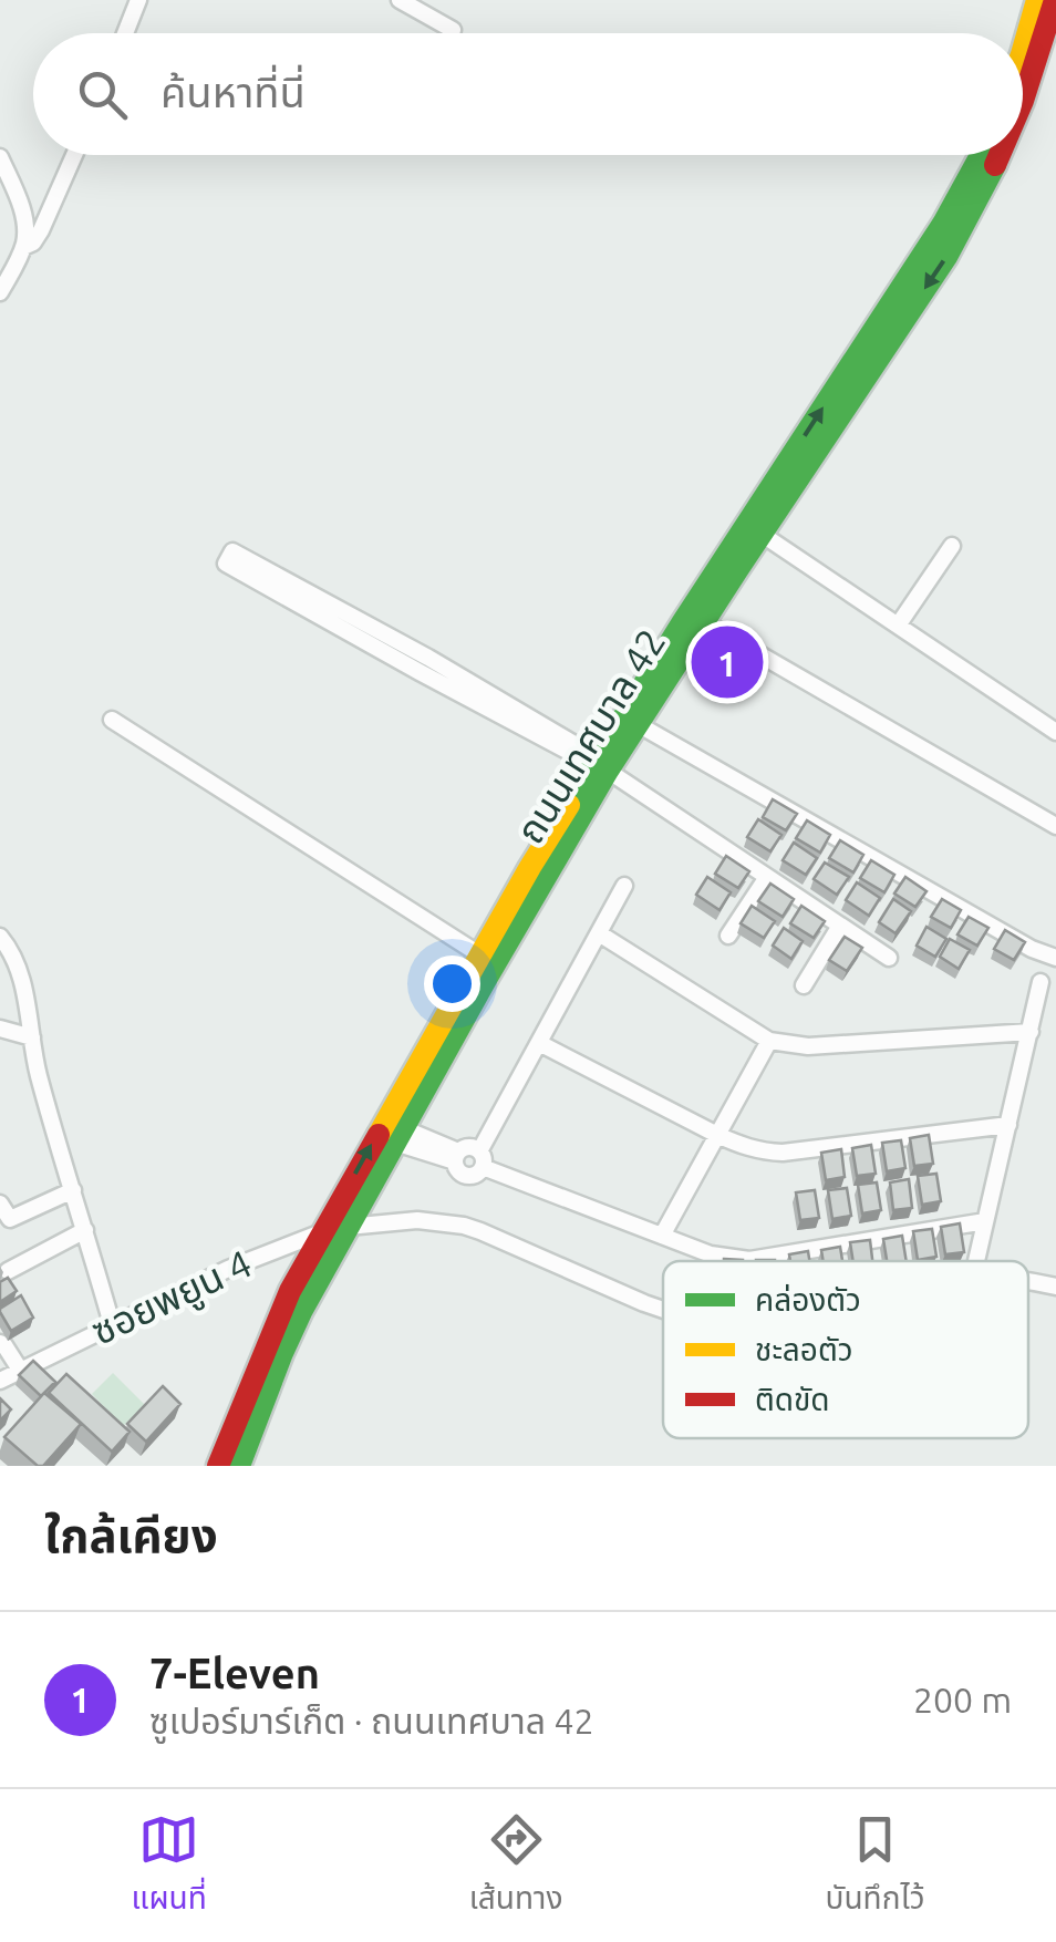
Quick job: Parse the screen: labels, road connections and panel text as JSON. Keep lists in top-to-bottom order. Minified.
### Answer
{"streets":{"street":["ถนนเทศบาล 42","ซอยพยูน 4"]},"crossings":[["ถนนเทศบาล 42","ซอยพยูน 4"]],"legend":["คล่องตัว","ชะลอตัว","ติดขัด"],"page":{"search":"ค้นหาที่นี่","pins":"1","heading":"ใกล้เคียง","list":[{"mark":"1","name":"7-Eleven","note":"ซูเปอร์มาร์เก็ต · ถนนเทศบาล 42","value":"200 m"}],"nav":["แผนที่","เส้นทาง","บันทึกไว้"]}}
